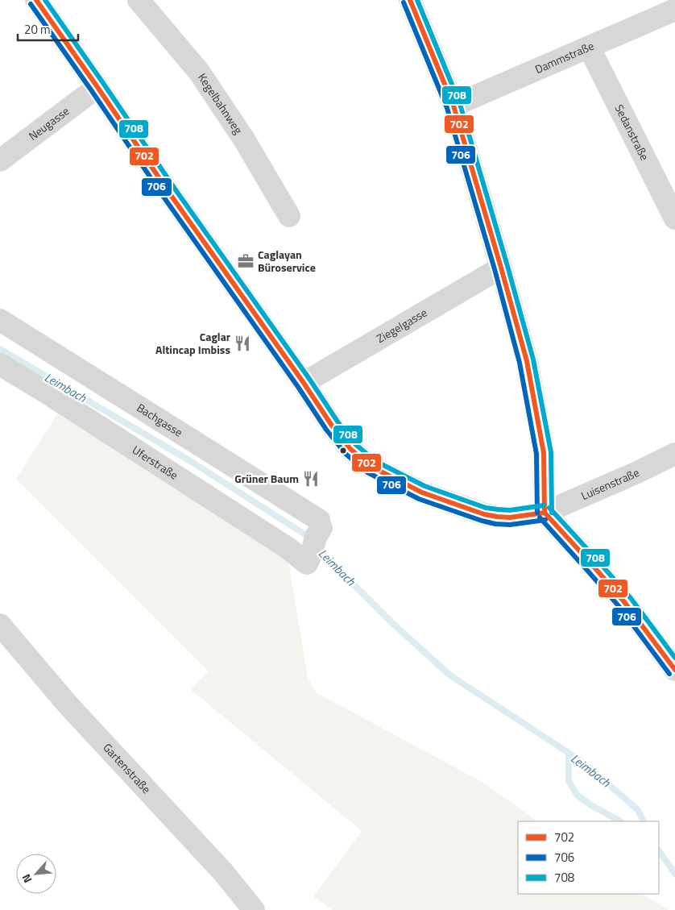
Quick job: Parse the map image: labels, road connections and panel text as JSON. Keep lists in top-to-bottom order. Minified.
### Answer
{"streets":{"street":["Dammstraße","Kegelbahnweg","Neugasse","Sedanstraße","Ziegelgasse","Bachgasse","Uferstraße","Luisenstraße","Gartenstraße"]},"crossings":[["Dammstraße","Sedanstraße"],["Neugasse","Luisenstraße"],["Ziegelgasse","Luisenstraße"],["Bachgasse","Uferstraße"]],"water":["Leimbach"],"places":{"office":["Caglayan Büroservice"],"restaurant":["Caglar Altincap Imbiss","Grüner Baum"]},"lines":["transit line 702","transit line 708","transit line 706"],"legend":["702","706","708"],"scale_bar":"20 m","north":"bottom left"}
